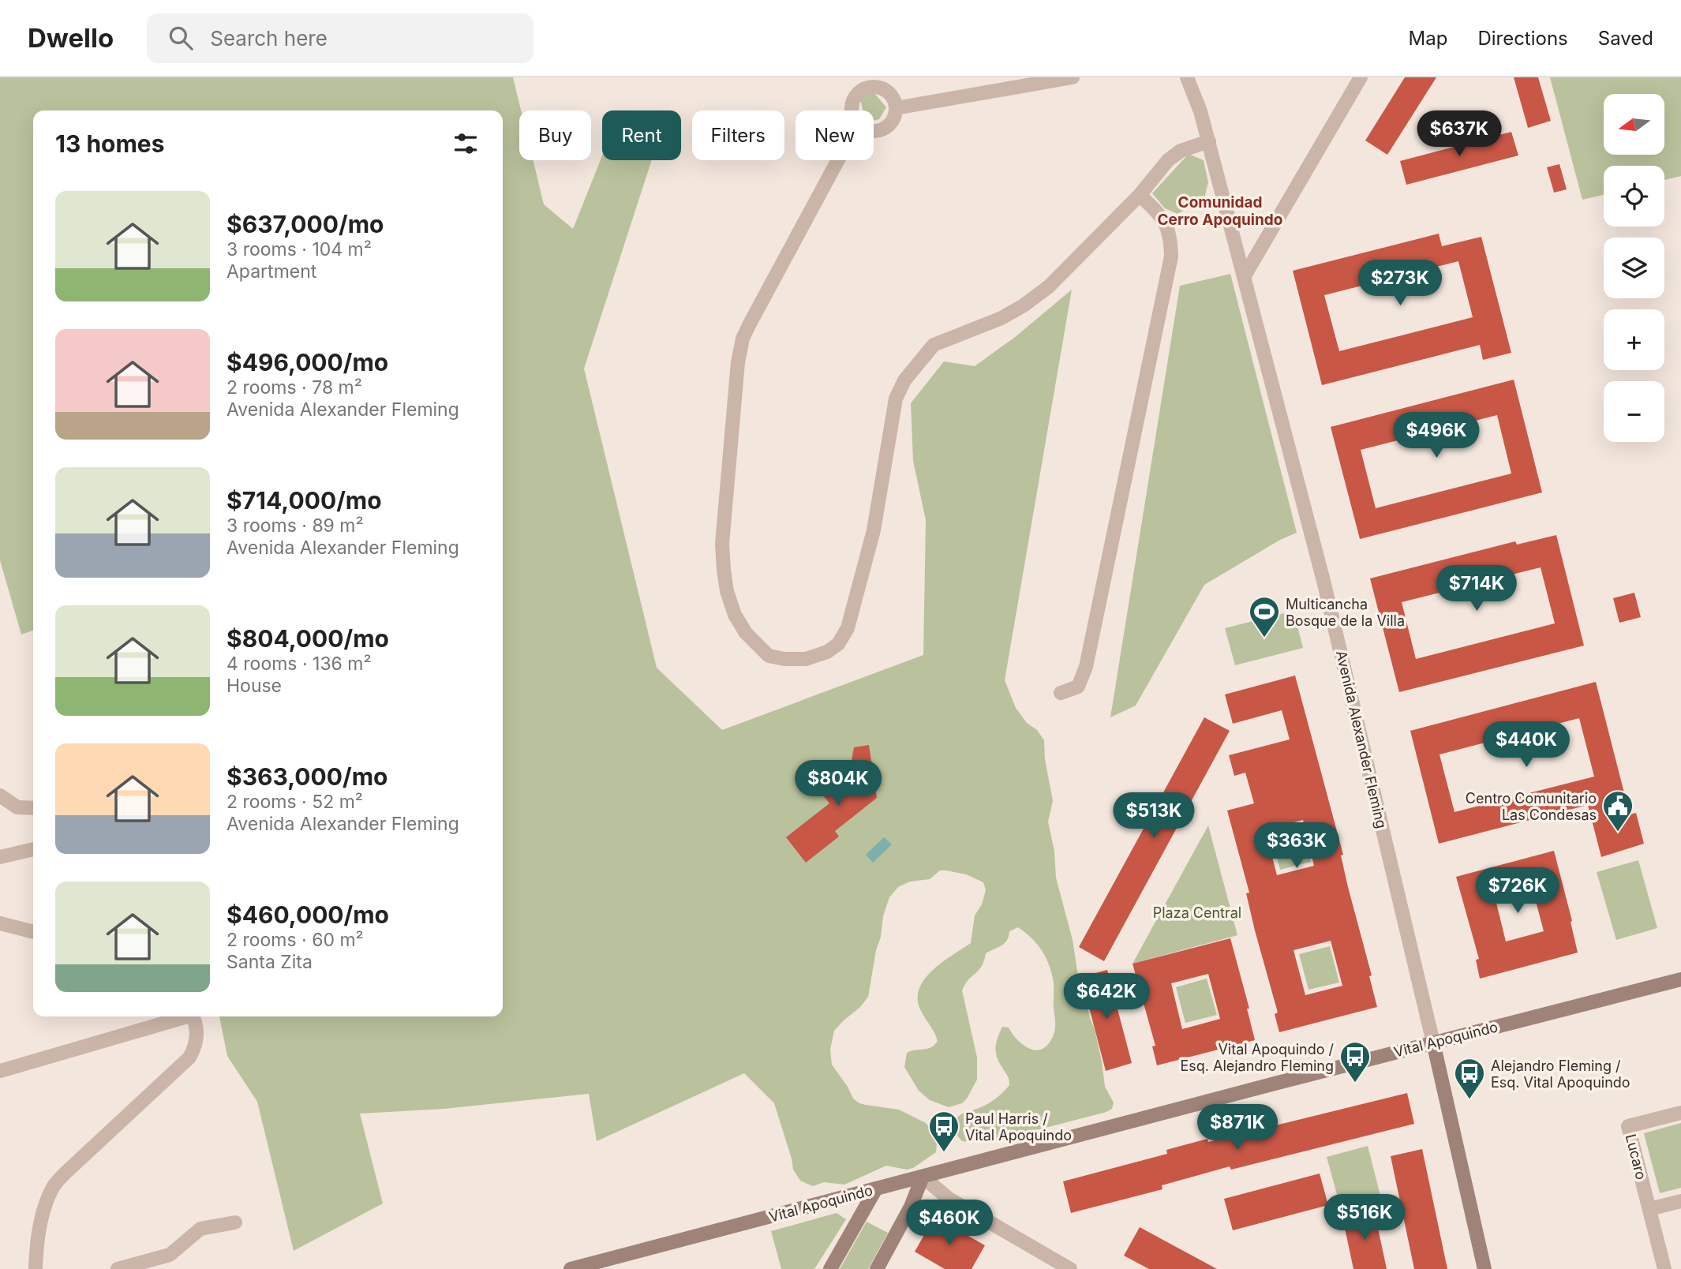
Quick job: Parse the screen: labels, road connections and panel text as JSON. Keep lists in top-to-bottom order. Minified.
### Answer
{"streets":{"street":["Avenida Alexander Fleming","Vital Apoquindo","Lucaro"]},"crossings":[["Avenida Alexander Fleming","Vital Apoquindo"]],"districts":["Comunidad Cerro Apoquindo"],"parks":["Plaza Central"],"places":{"sports":["Multicancha Bosque de la Villa"],"public building":["Centro Comunitario Las Condesas"],"bus stop":["Vital Apoquindo / Esq. Alejandro Fleming","Alejandro Fleming / Esq. Vital Apoquindo","Paul Harris / Vital Apoquindo"]},"north":"left","page":{"header":"Dwello","search":"Search here","nav":["Map","Directions","Saved"],"map_buttons":["+","−"],"price":["$637K","$273K","$496K","$714K","$440K","$804K","$513K","$363K","$726K","$642K","$871K","$516K","$460K"],"chip":["Buy","Rent","Filters","New"],"heading":"13 homes","list":[{"name":"$637,000/mo","note":"3 rooms · 104 m² · Apartment"},{"name":"$496,000/mo","note":"2 rooms · 78 m² · Avenida Alexander Fleming"},{"name":"$714,000/mo","note":"3 rooms · 89 m² · Avenida Alexander Fleming"},{"name":"$804,000/mo","note":"4 rooms · 136 m² · House"},{"name":"$363,000/mo","note":"2 rooms · 52 m² · Avenida Alexander Fleming"},{"name":"$460,000/mo","note":"2 rooms · 60 m² · Santa Zita"}]}}
